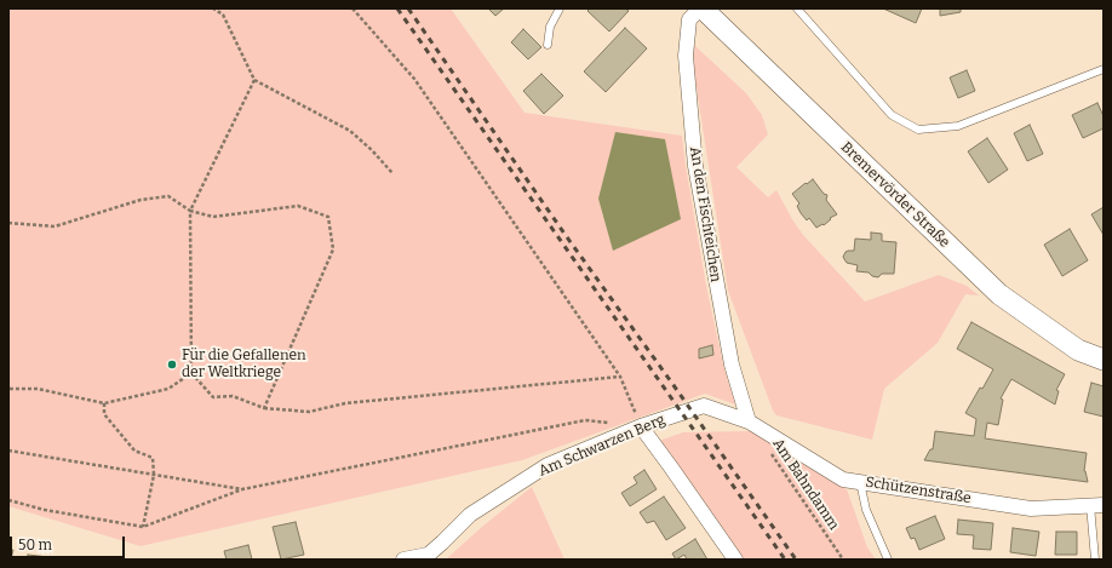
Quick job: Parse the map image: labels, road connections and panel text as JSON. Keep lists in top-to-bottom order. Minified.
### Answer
{"streets":{"main road":["Bremervörder Straße"],"street":["An den Fischteichen","Am Schwarzen Berg","Schützenstraße"],"path":["Am Bahndamm"]},"crossings":[["Bremervörder Straße","An den Fischteichen"],["An den Fischteichen","Am Schwarzen Berg"],["An den Fischteichen","Schützenstraße"],["Am Schwarzen Berg","Schützenstraße"]],"places":["Für die Gefallenen der Weltkriege"],"scale_bar":"50 m"}
